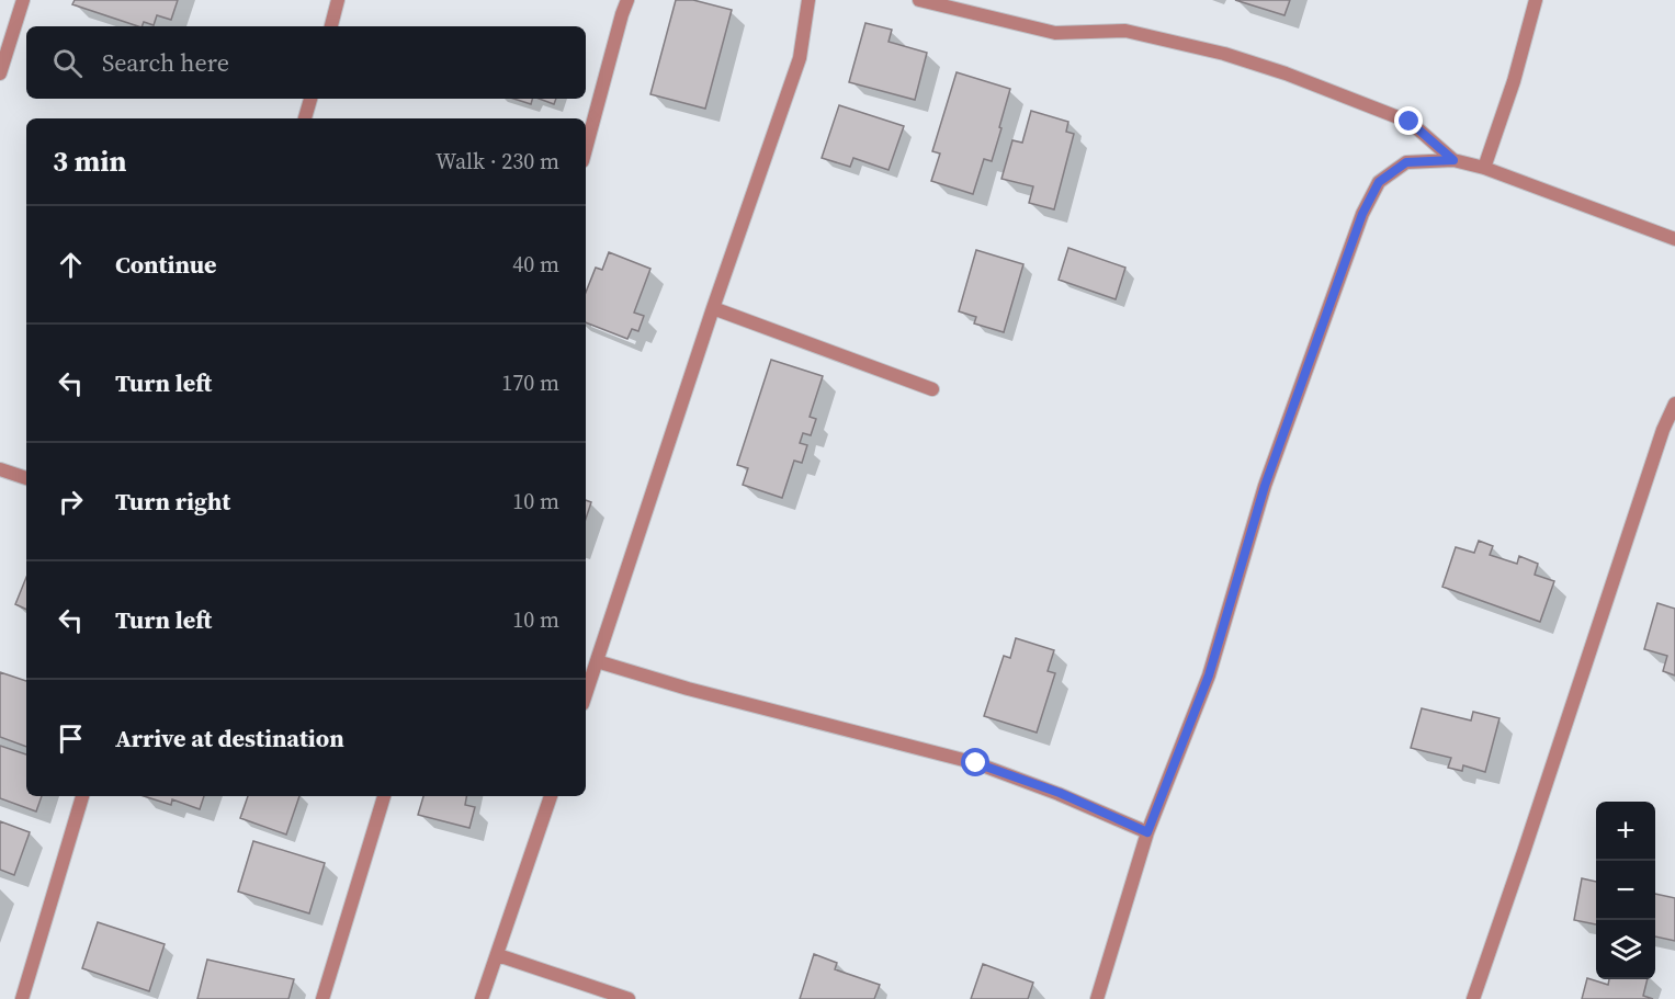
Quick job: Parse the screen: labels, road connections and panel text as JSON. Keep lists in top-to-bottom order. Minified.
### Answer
{"page":{"search":"Search here","heading":["3 min","Walk · 230 m"],"list":[["Continue","40 m"],["Turn left","170 m"],["Turn right","10 m"],["Turn left","10 m"],"Arrive at destination"],"map_buttons":["+","−"]}}
